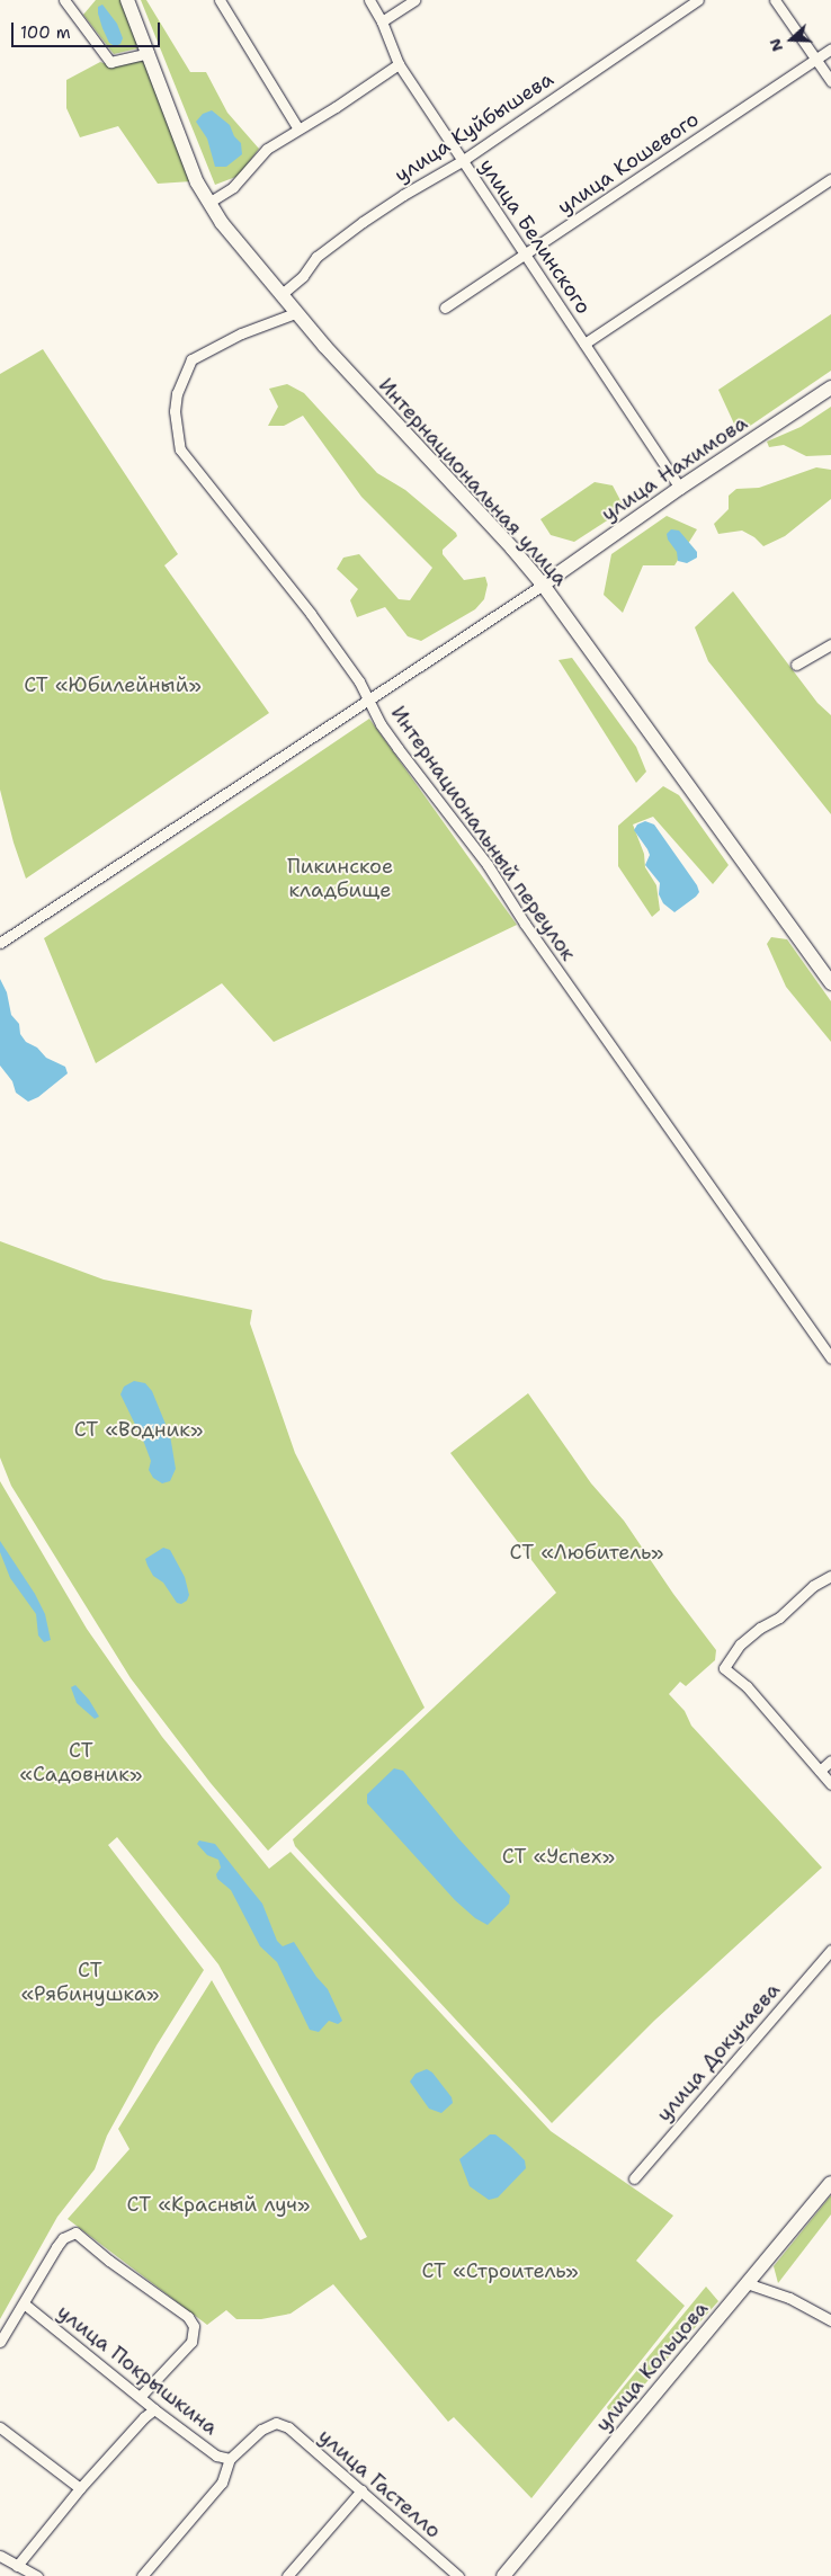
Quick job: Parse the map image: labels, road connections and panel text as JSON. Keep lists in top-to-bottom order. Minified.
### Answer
{"streets":{"main road":["улица Нахимова","Интернациональная улица","улица Кольцова"],"street":["улица Куйбышева","улица Кошевого","улица Белинского","Интернациональный переулок","улица Докучаева","улица Покрышкина","улица Гастелло"]},"crossings":[["улица Куйбышева","улица Белинского"],["улица Куйбышева","Интернациональная улица"],["улица Кошевого","улица Белинского"],["улица Белинского","улица Нахимова"],["улица Нахимова","Интернациональная улица"],["Интернациональная улица","Интернациональный переулок"],["улица Покрышкина","улица Гастелло"]],"parks":["СТ «Юбилейный»","Пикинское кладбище","СТ «Водник»","СТ «Любитель»","СТ «Садовник»","СТ «Успех»","СТ «Рябинушка»","СТ «Красный луч»","СТ «Строитель»"],"scale_bar":"100 m","north":"left"}
